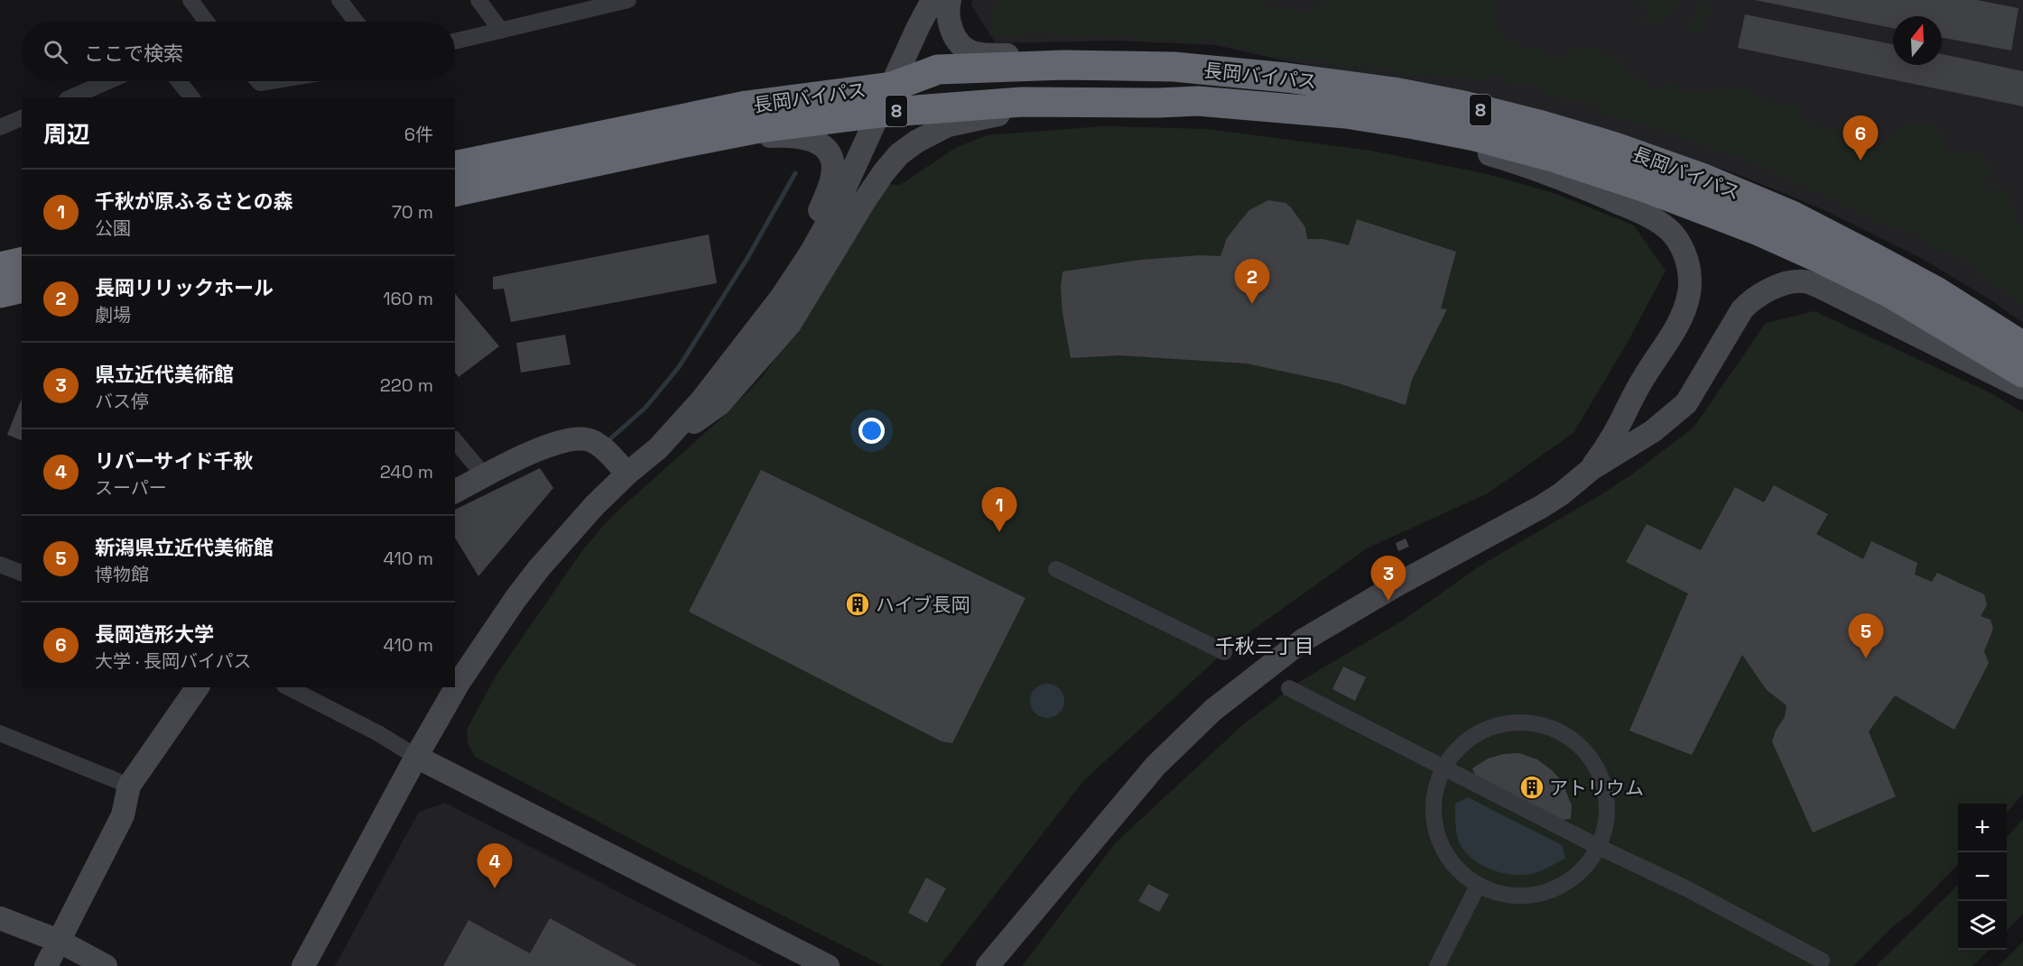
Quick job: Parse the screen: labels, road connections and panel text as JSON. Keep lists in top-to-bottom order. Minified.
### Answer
{"streets":{"highway":["長岡バイパス","8"]},"districts":["千秋三丁目"],"places":{"building":["ハイブ長岡","アトリウム"]},"north":"top","page":{"search":"ここで検索","heading":["周辺","6件"],"pins":["6","2","1","3","5","4"],"list":[{"mark":"1","name":"千秋が原ふるさとの森","note":"公園","value":"70 m"},{"mark":"2","name":"長岡リリックホール","note":"劇場","value":"160 m"},{"mark":"3","name":"県立近代美術館","note":"バス停","value":"220 m"},{"mark":"4","name":"リバーサイド千秋","note":"スーパー","value":"240 m"},{"mark":"5","name":"新潟県立近代美術館","note":"博物館","value":"410 m"},{"mark":"6","name":"長岡造形大学","note":"大学 · 長岡バイパス","value":"410 m"}],"map_buttons":["+","−"]}}
